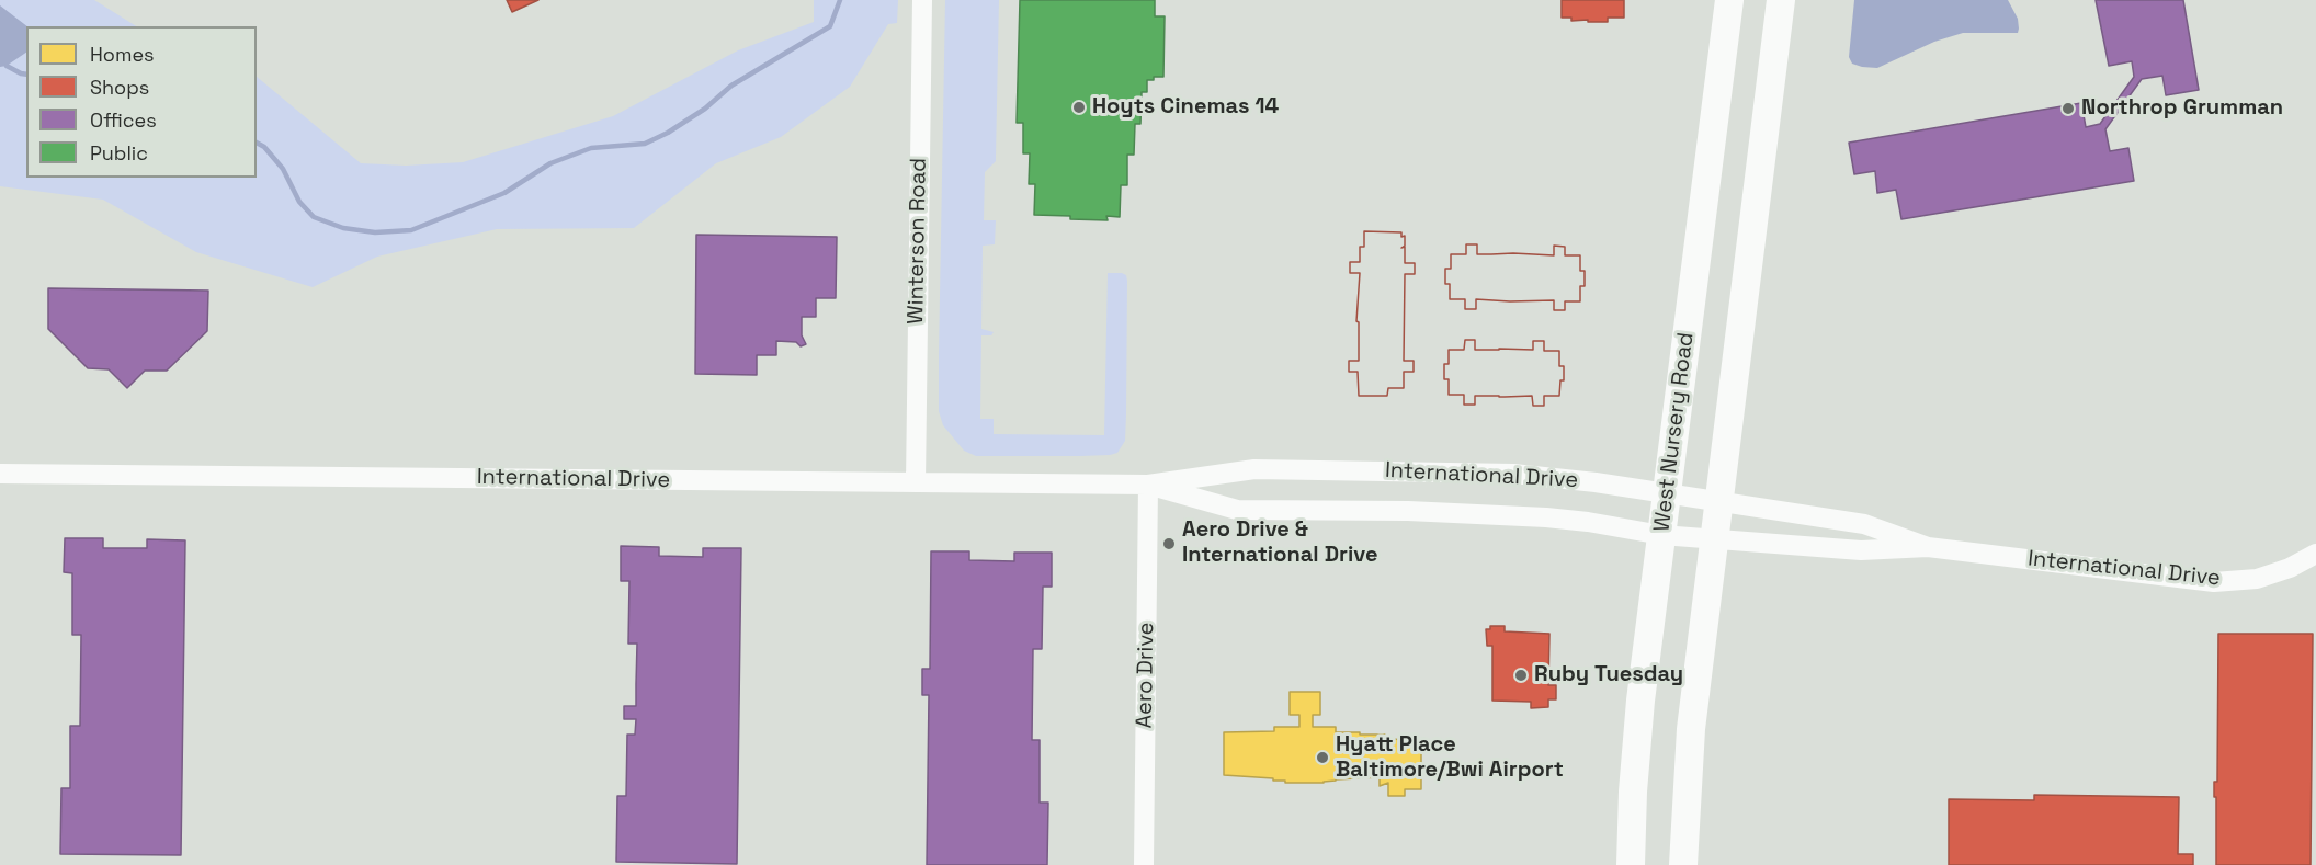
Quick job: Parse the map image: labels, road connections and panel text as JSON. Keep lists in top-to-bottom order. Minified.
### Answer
{"streets":{"main road":["West Nursery Road"],"street":["Winterson Road","International Drive","Aero Drive"]},"crossings":[["Winterson Road","International Drive"],["West Nursery Road","International Drive"],["International Drive","Aero Drive"]],"places":["Hoyts Cinemas 14","Northrop Grumman","Aero Drive & International Drive","Ruby Tuesday","Hyatt Place Baltimore/Bwi Airport"],"legend":["Homes","Shops","Offices","Public"]}
